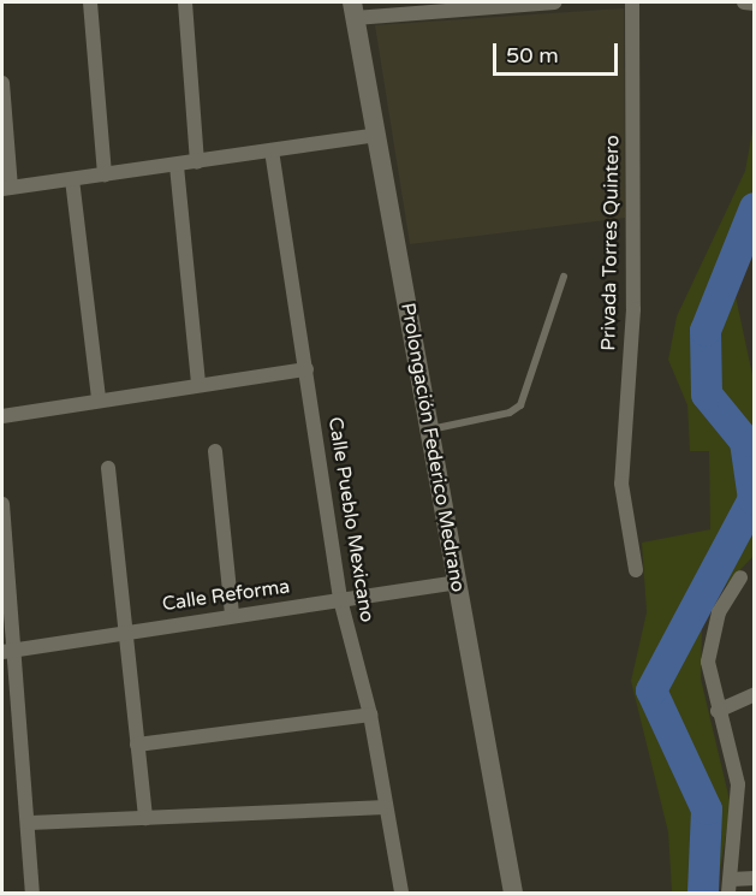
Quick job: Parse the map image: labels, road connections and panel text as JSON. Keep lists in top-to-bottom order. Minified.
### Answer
{"streets":{"street":["Privada Torres Quintero","Prolongación Federico Medrano","Calle Pueblo Mexicano","Calle Reforma"]},"crossings":[["Prolongación Federico Medrano","Calle Reforma"],["Calle Pueblo Mexicano","Calle Reforma"]],"scale_bar":"50 m"}
